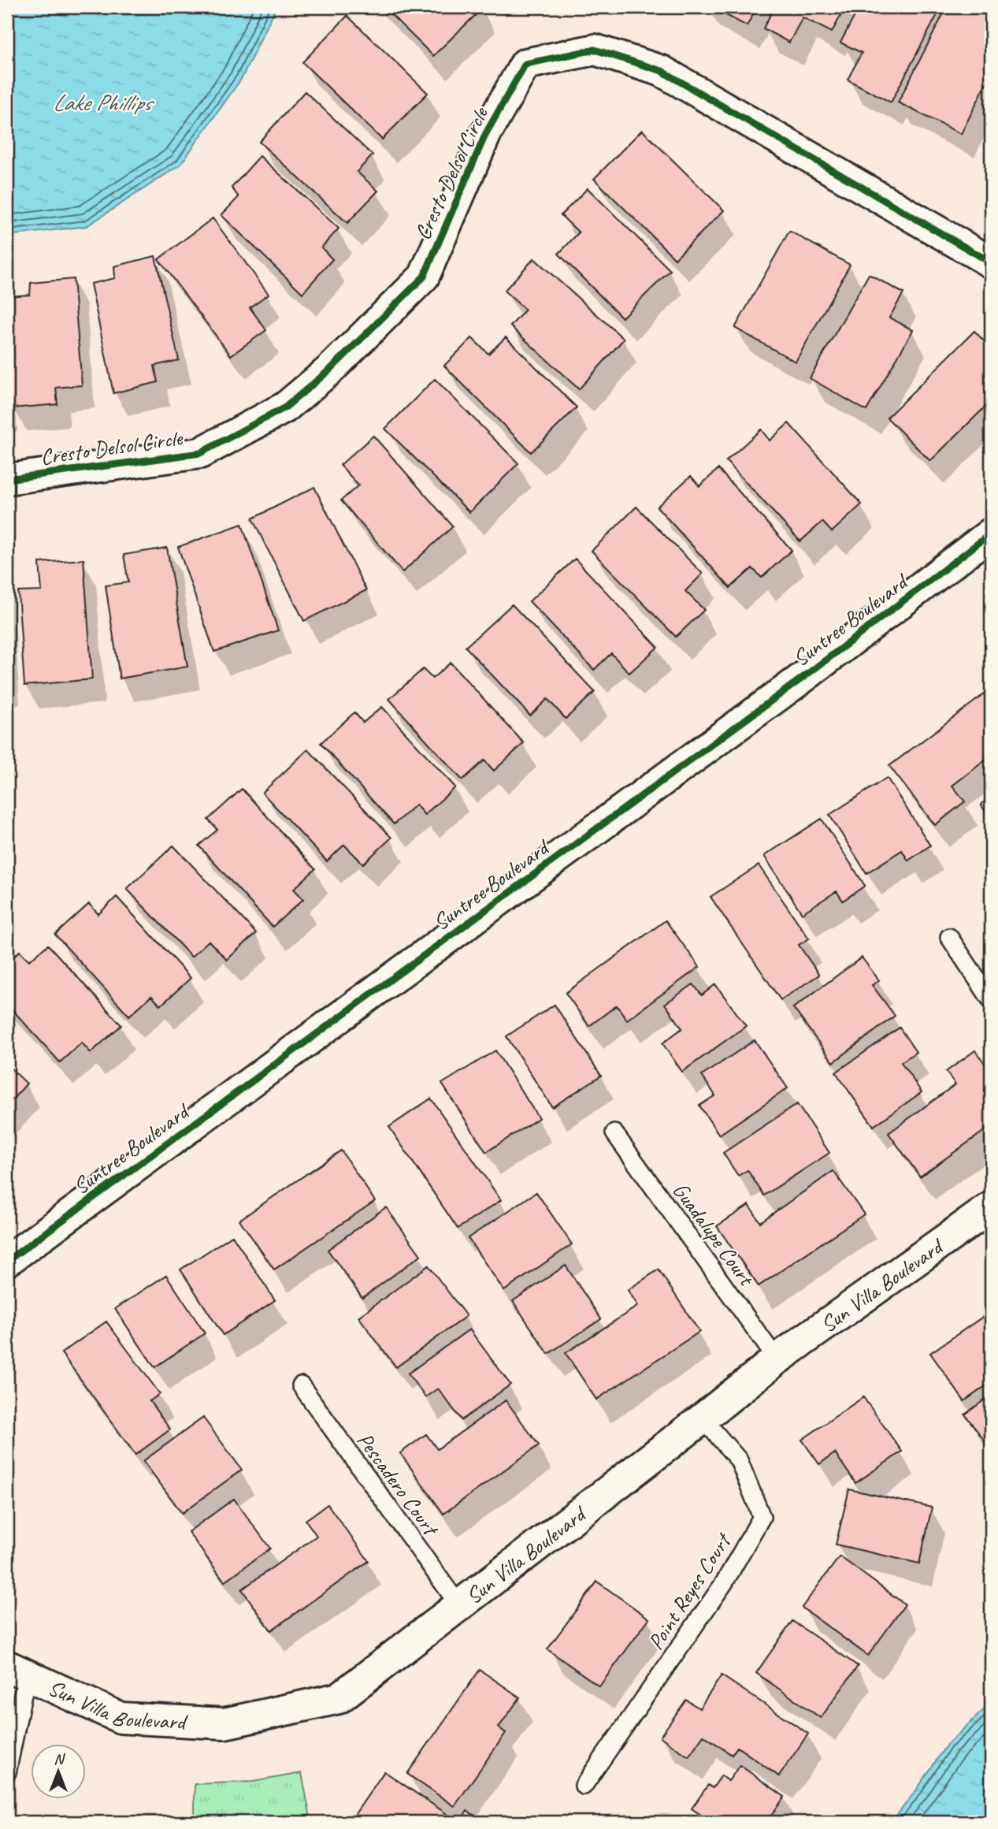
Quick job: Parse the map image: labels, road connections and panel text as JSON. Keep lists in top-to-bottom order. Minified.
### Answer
{"streets":{"street":["Cresto Delsol Circle","Suntree Boulevard","Sun Villa Boulevard"],"lane":["Guadalupe Court","Pescadero Court","Point Reyes Court"]},"crossings":[["Guadalupe Court","Sun Villa Boulevard"],["Sun Villa Boulevard","Pescadero Court"],["Sun Villa Boulevard","Point Reyes Court"]],"water":["Lake Phillips"],"north":"top"}
